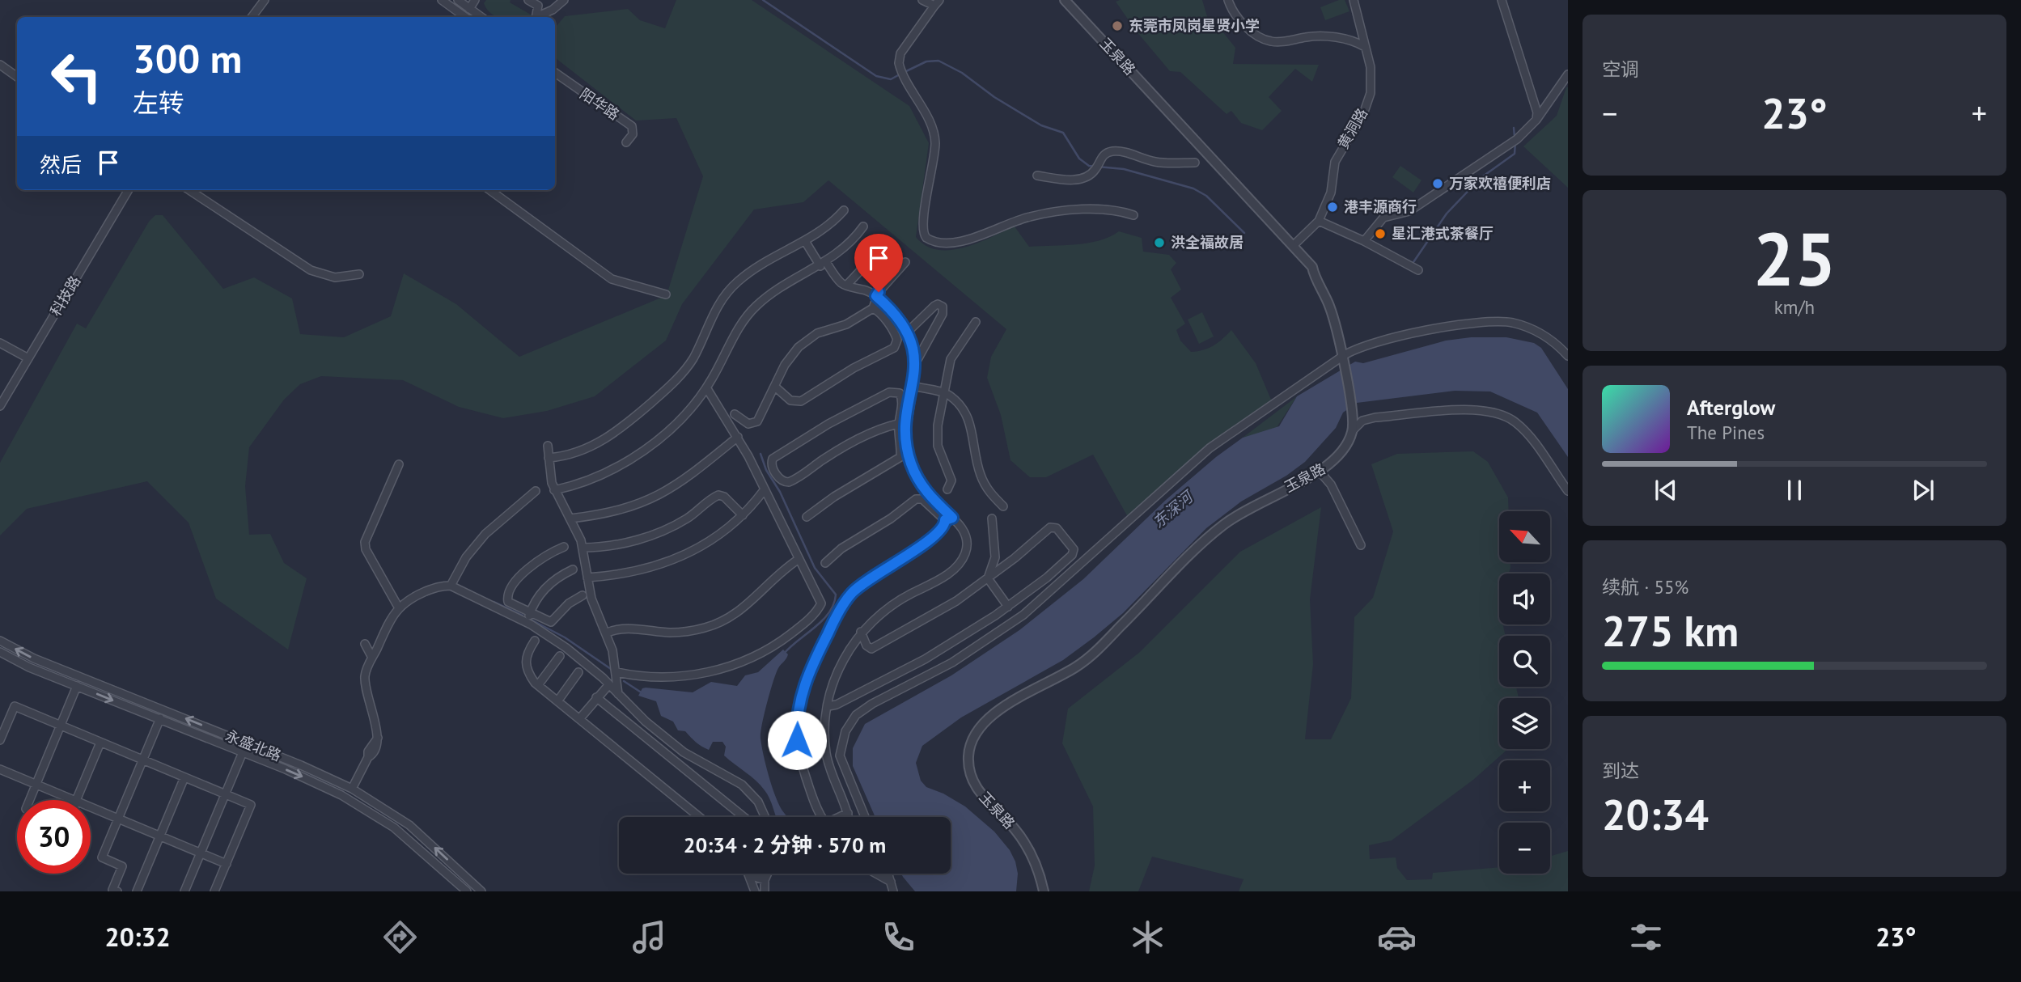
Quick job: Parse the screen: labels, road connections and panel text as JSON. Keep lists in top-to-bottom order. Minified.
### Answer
{"streets":{"street":["玉泉路","阳华路","黄洞路","科技路","永盛北路"]},"crossings":[["玉泉路","黄洞路"]],"water":["东深河"],"places":["东莞市凤岗星贤小学","万家欢禧便利店","港丰源商行","星汇港式茶餐厅","洪全福故居"],"north":"top left","page":{"tile":["空调",["25","km/h"],["续航 · 55%","275 km"],["到达","20:34"]],"turn":["300 m","左转"],"heat":["−","23°","+"],"then":"然后","song":["Afterglow","The Pines"],"map_buttons":["+","−"],"limit":"30","trip":"20:34 · 2 分钟 · 570 m","tabs":["20:32","23°"]}}
